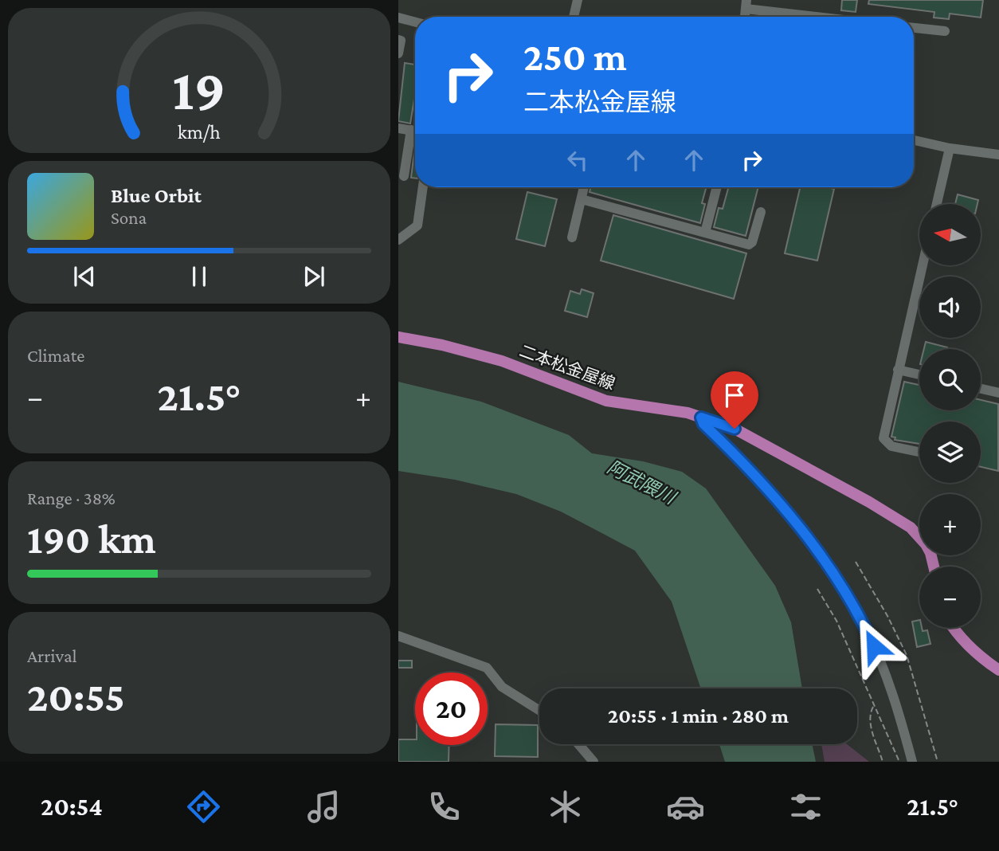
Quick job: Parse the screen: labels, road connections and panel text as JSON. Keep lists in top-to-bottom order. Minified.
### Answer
{"streets":{"main road":["二本松金屋線"]},"water":["阿武隈川"],"north":"left","page":{"turn":["250 m","二本松金屋線"],"song":["Blue Orbit","Sona"],"map_buttons":["+","−"],"tile":["Climate",["Range · 38%","190 km"],["Arrival","20:55"]],"heat":["−","21.5°","+"],"limit":"20","trip":"20:55 · 1 min · 280 m","tabs":["20:54","21.5°"],"gauge":["19","km/h"]}}
